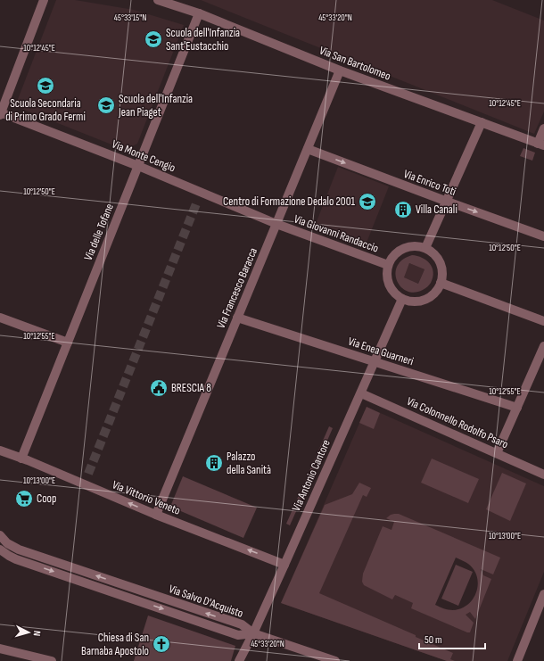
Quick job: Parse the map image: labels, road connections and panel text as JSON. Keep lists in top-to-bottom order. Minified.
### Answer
{"streets":{"street":["Via San Bartolomeo","Via Monte Cengio","Via Enrico Toti","Via delle Tofane","Via Giovanni Randaccio","Via Francesco Baracca","Via Enea Guarneri","Via Colonnello Rodolfo Psaro","Via Antonio Cantore","Via Vittorio Veneto","Via Salvo D'Acquisto"]},"crossings":[["Via San Bartolomeo","Via delle Tofane"],["Via San Bartolomeo","Via Francesco Baracca"],["Via Monte Cengio","Via delle Tofane"],["Via Monte Cengio","Via Giovanni Randaccio"],["Via Monte Cengio","Via Francesco Baracca"],["Via Enrico Toti","Via Francesco Baracca"],["Via delle Tofane","Via Vittorio Veneto"],["Via Giovanni Randaccio","Via Francesco Baracca"],["Via Giovanni Randaccio","Via Antonio Cantore"],["Via Francesco Baracca","Via Enea Guarneri"],["Via Francesco Baracca","Via Vittorio Veneto"],["Via Enea Guarneri","Via Antonio Cantore"],["Via Colonnello Rodolfo Psaro","Via Antonio Cantore"],["Via Antonio Cantore","Via Vittorio Veneto"],["Via Antonio Cantore","Via Salvo D'Acquisto"]],"one_way":["Via Vittorio Veneto"],"places":{"school or university":["Scuola dell'Infanzia Sant'Eustacchio","Scuola Secondaria di Primo Grado Fermi","Scuola dell'Infanzia Jean Piaget","Centro di Formazione Dedalo 2001"],"building":["Villa Canali","Palazzo della Sanità"],"public building":["BRESCIA 8"],"supermarket":["Coop"],"church":["Chiesa di San Barnaba Apostolo"]},"scale_bar":"50 m","north":"right","coordinates":["45°33'15\"N","45°33'20\"N","10°12'45\"E","10°12'50\"E","10°12'55\"E","10°13'00\"E"]}
